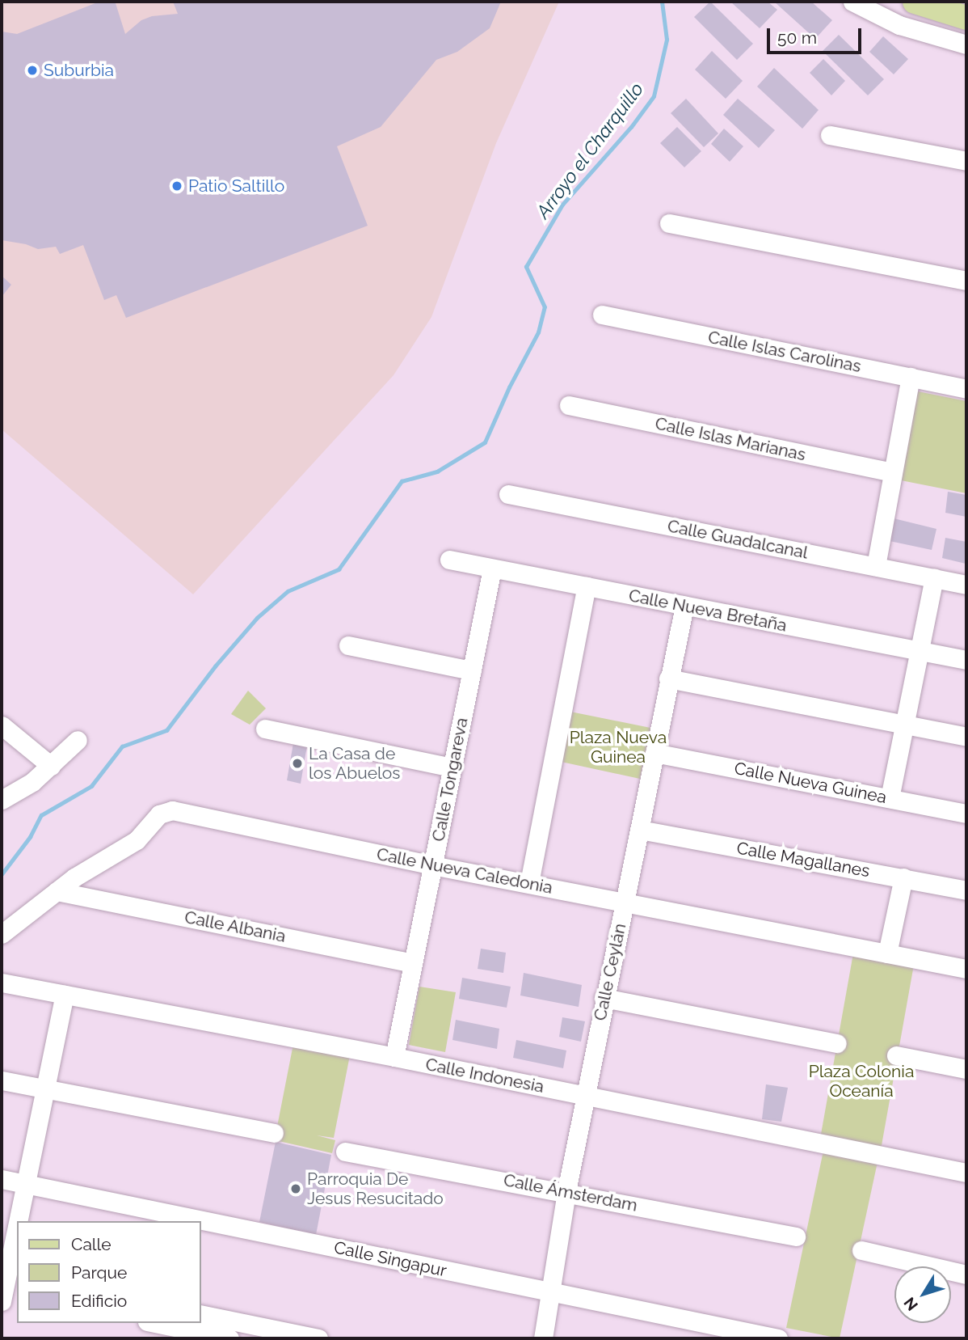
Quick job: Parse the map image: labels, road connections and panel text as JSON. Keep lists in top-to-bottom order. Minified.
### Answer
{"streets":{"street":["Calle Islas Carolinas","Calle Islas Marianas","Calle Guadalcanal","Calle Nueva Bretaña","Calle Tongareva","Calle Nueva Guinea","Calle Magallanes","Calle Nueva Caledonia","Calle Albania","Calle Ceylán","Calle Indonesia","Calle Ámsterdam","Calle Singapur"]},"crossings":[["Calle Nueva Bretaña","Calle Tongareva"],["Calle Nueva Bretaña","Calle Ceylán"],["Calle Tongareva","Calle Nueva Caledonia"],["Calle Tongareva","Calle Albania"],["Calle Tongareva","Calle Indonesia"],["Calle Nueva Guinea","Calle Ceylán"],["Calle Magallanes","Calle Ceylán"],["Calle Nueva Caledonia","Calle Albania"],["Calle Nueva Caledonia","Calle Ceylán"],["Calle Ceylán","Calle Indonesia"],["Calle Ceylán","Calle Ámsterdam"],["Calle Ceylán","Calle Singapur"]],"water":["Arroyo el Charquillo"],"parks":["Plaza Nueva Guinea","Plaza Colonia Oceanía"],"places":["Suburbia","Patio Saltillo","La Casa de los Abuelos","Parroquia De Jesus Resucitado"],"legend":["Calle","Parque","Edificio"],"scale_bar":"50 m","north":"bottom left"}
